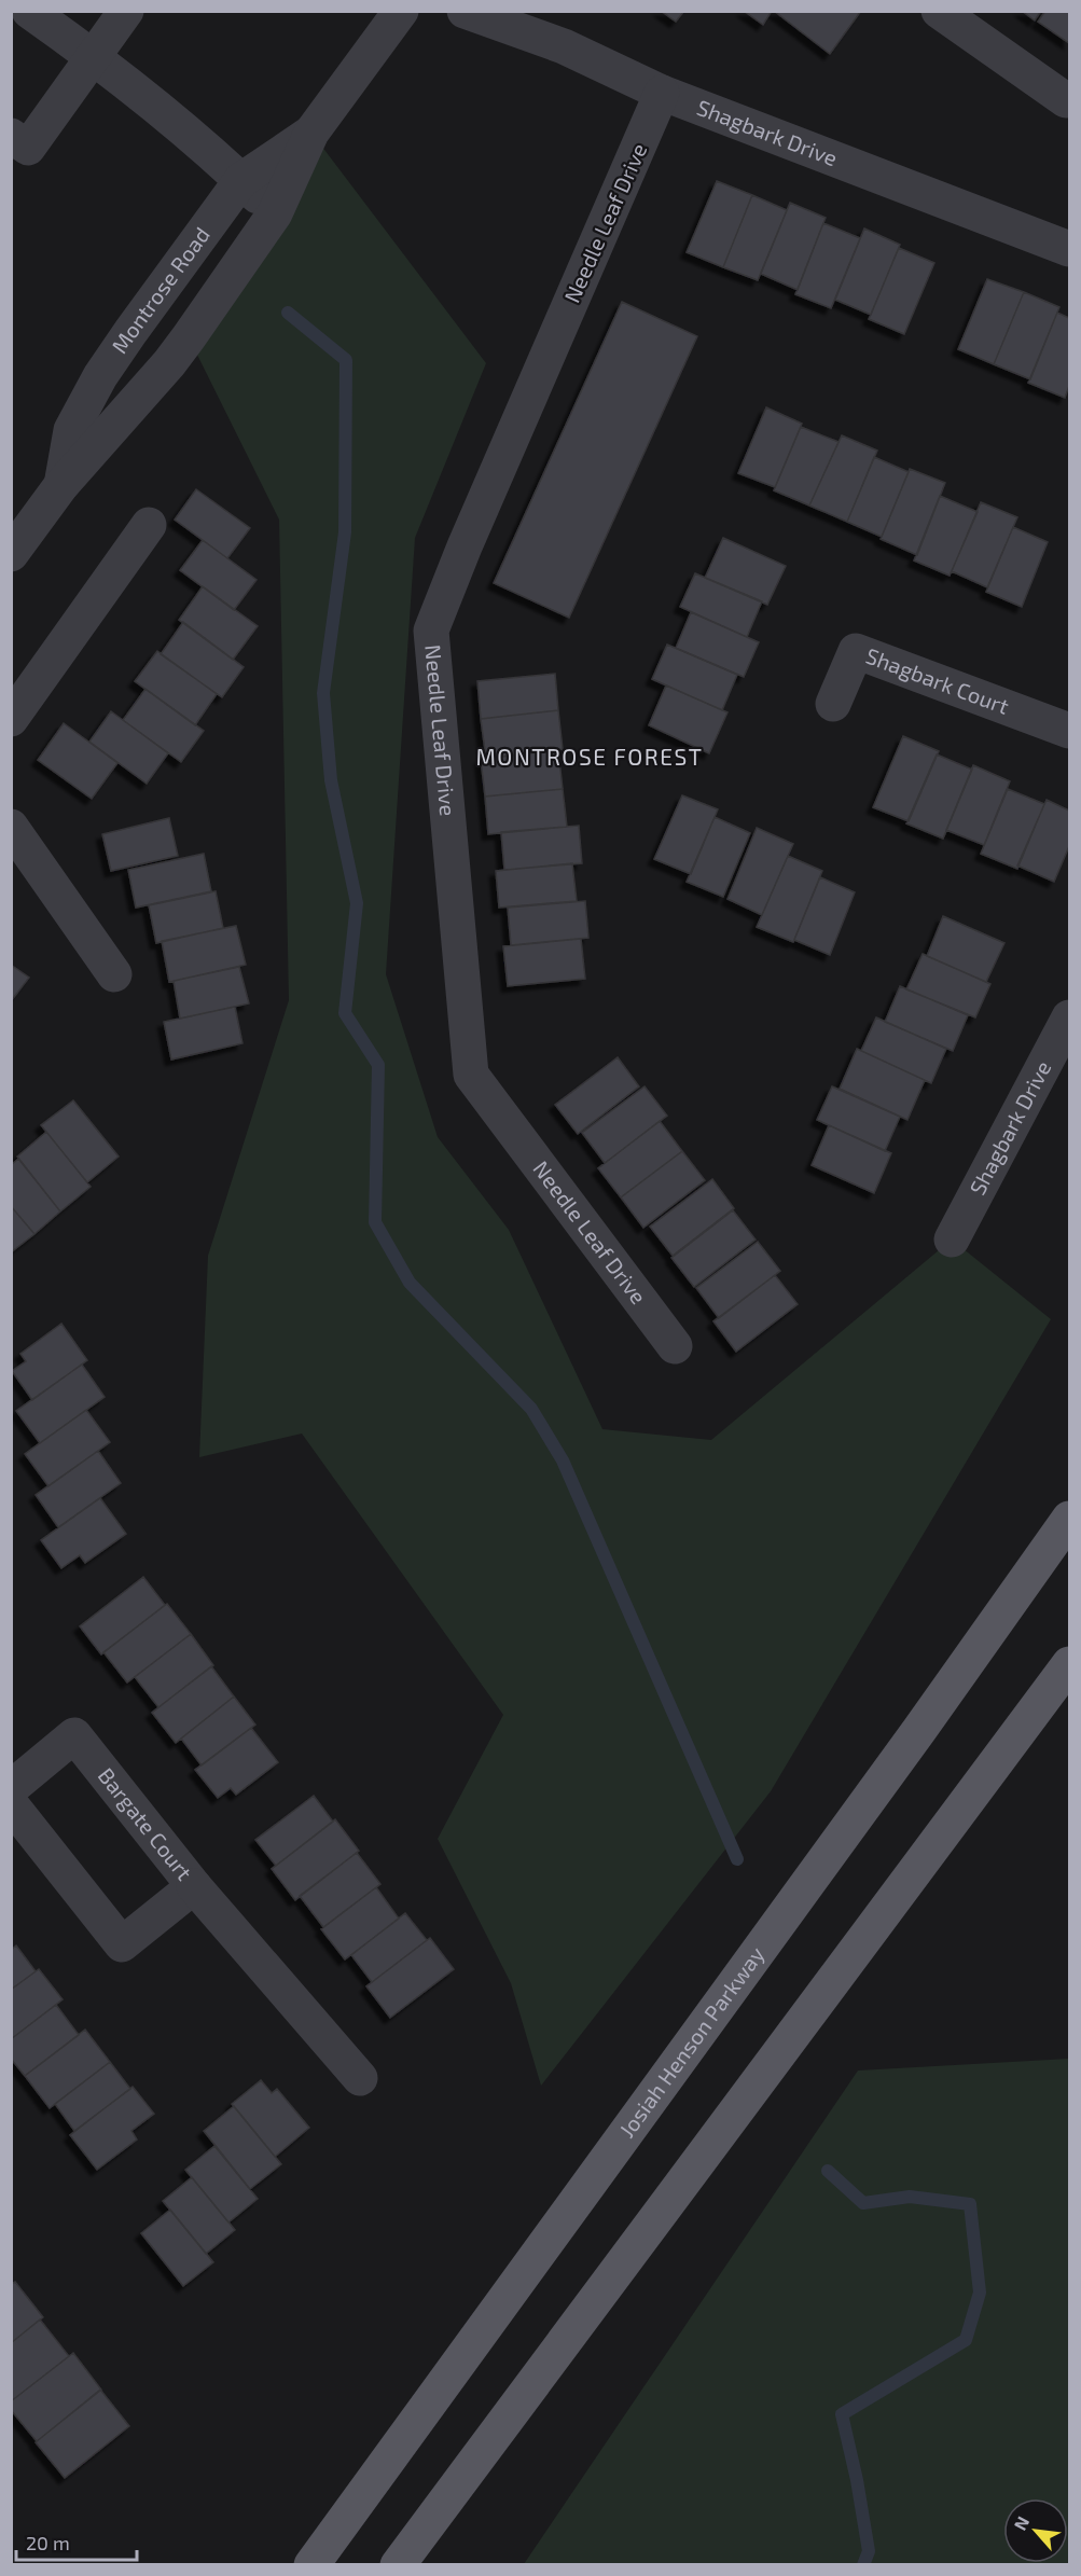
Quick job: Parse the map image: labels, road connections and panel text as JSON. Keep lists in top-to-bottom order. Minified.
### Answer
{"streets":{"main road":["Josiah Henson Parkway"],"street":["Shagbark Drive","Needle Leaf Drive","Montrose Road","Shagbark Court","Bargate Court"]},"crossings":[["Shagbark Drive","Needle Leaf Drive"]],"districts":["MONTROSE FOREST"],"scale_bar":"20 m","north":"top left"}
